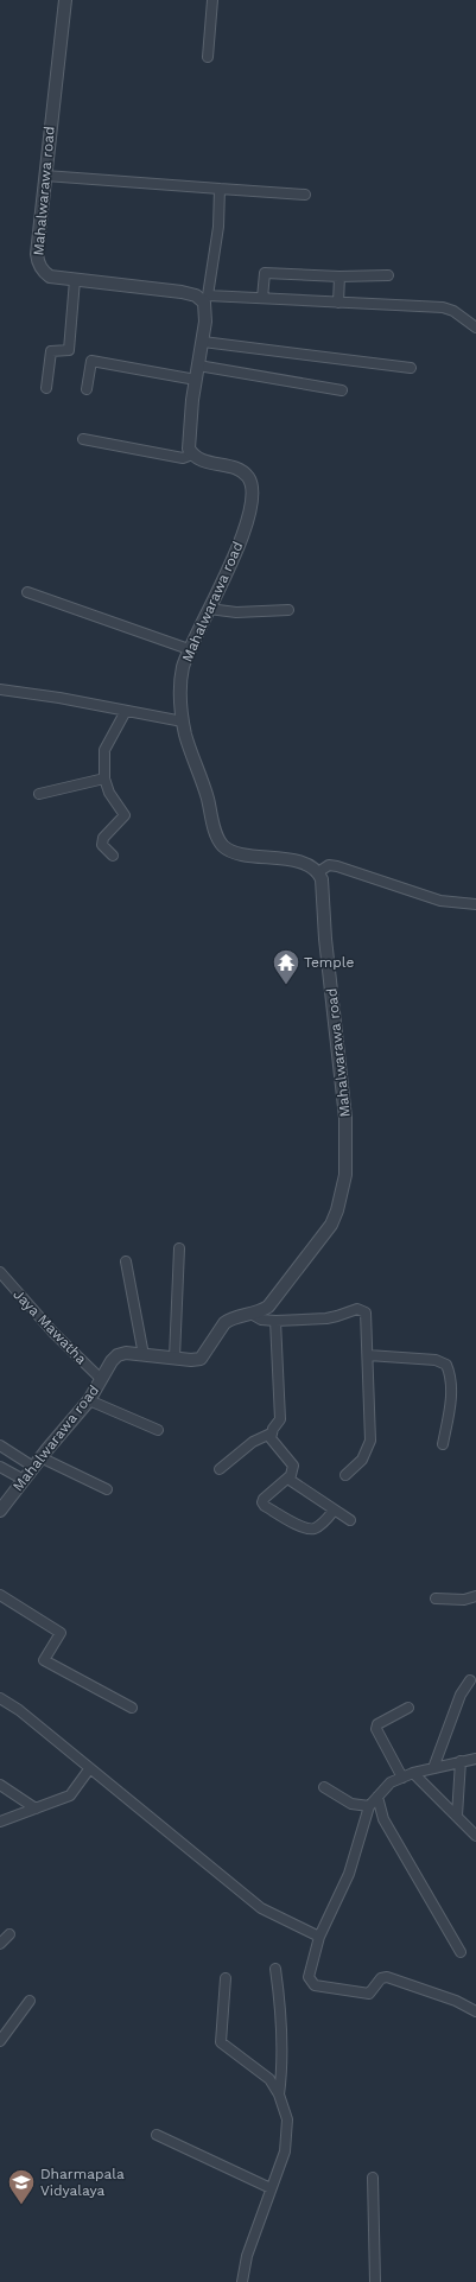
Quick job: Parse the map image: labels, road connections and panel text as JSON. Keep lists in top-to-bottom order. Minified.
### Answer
{"streets":{"street":["Mahalwarawa road","Jaya Mawatha"]},"crossings":[["Mahalwarawa road","Jaya Mawatha"]],"places":{"temple":["Temple"],"school or university":["Dharmapala Vidyalaya"]}}
